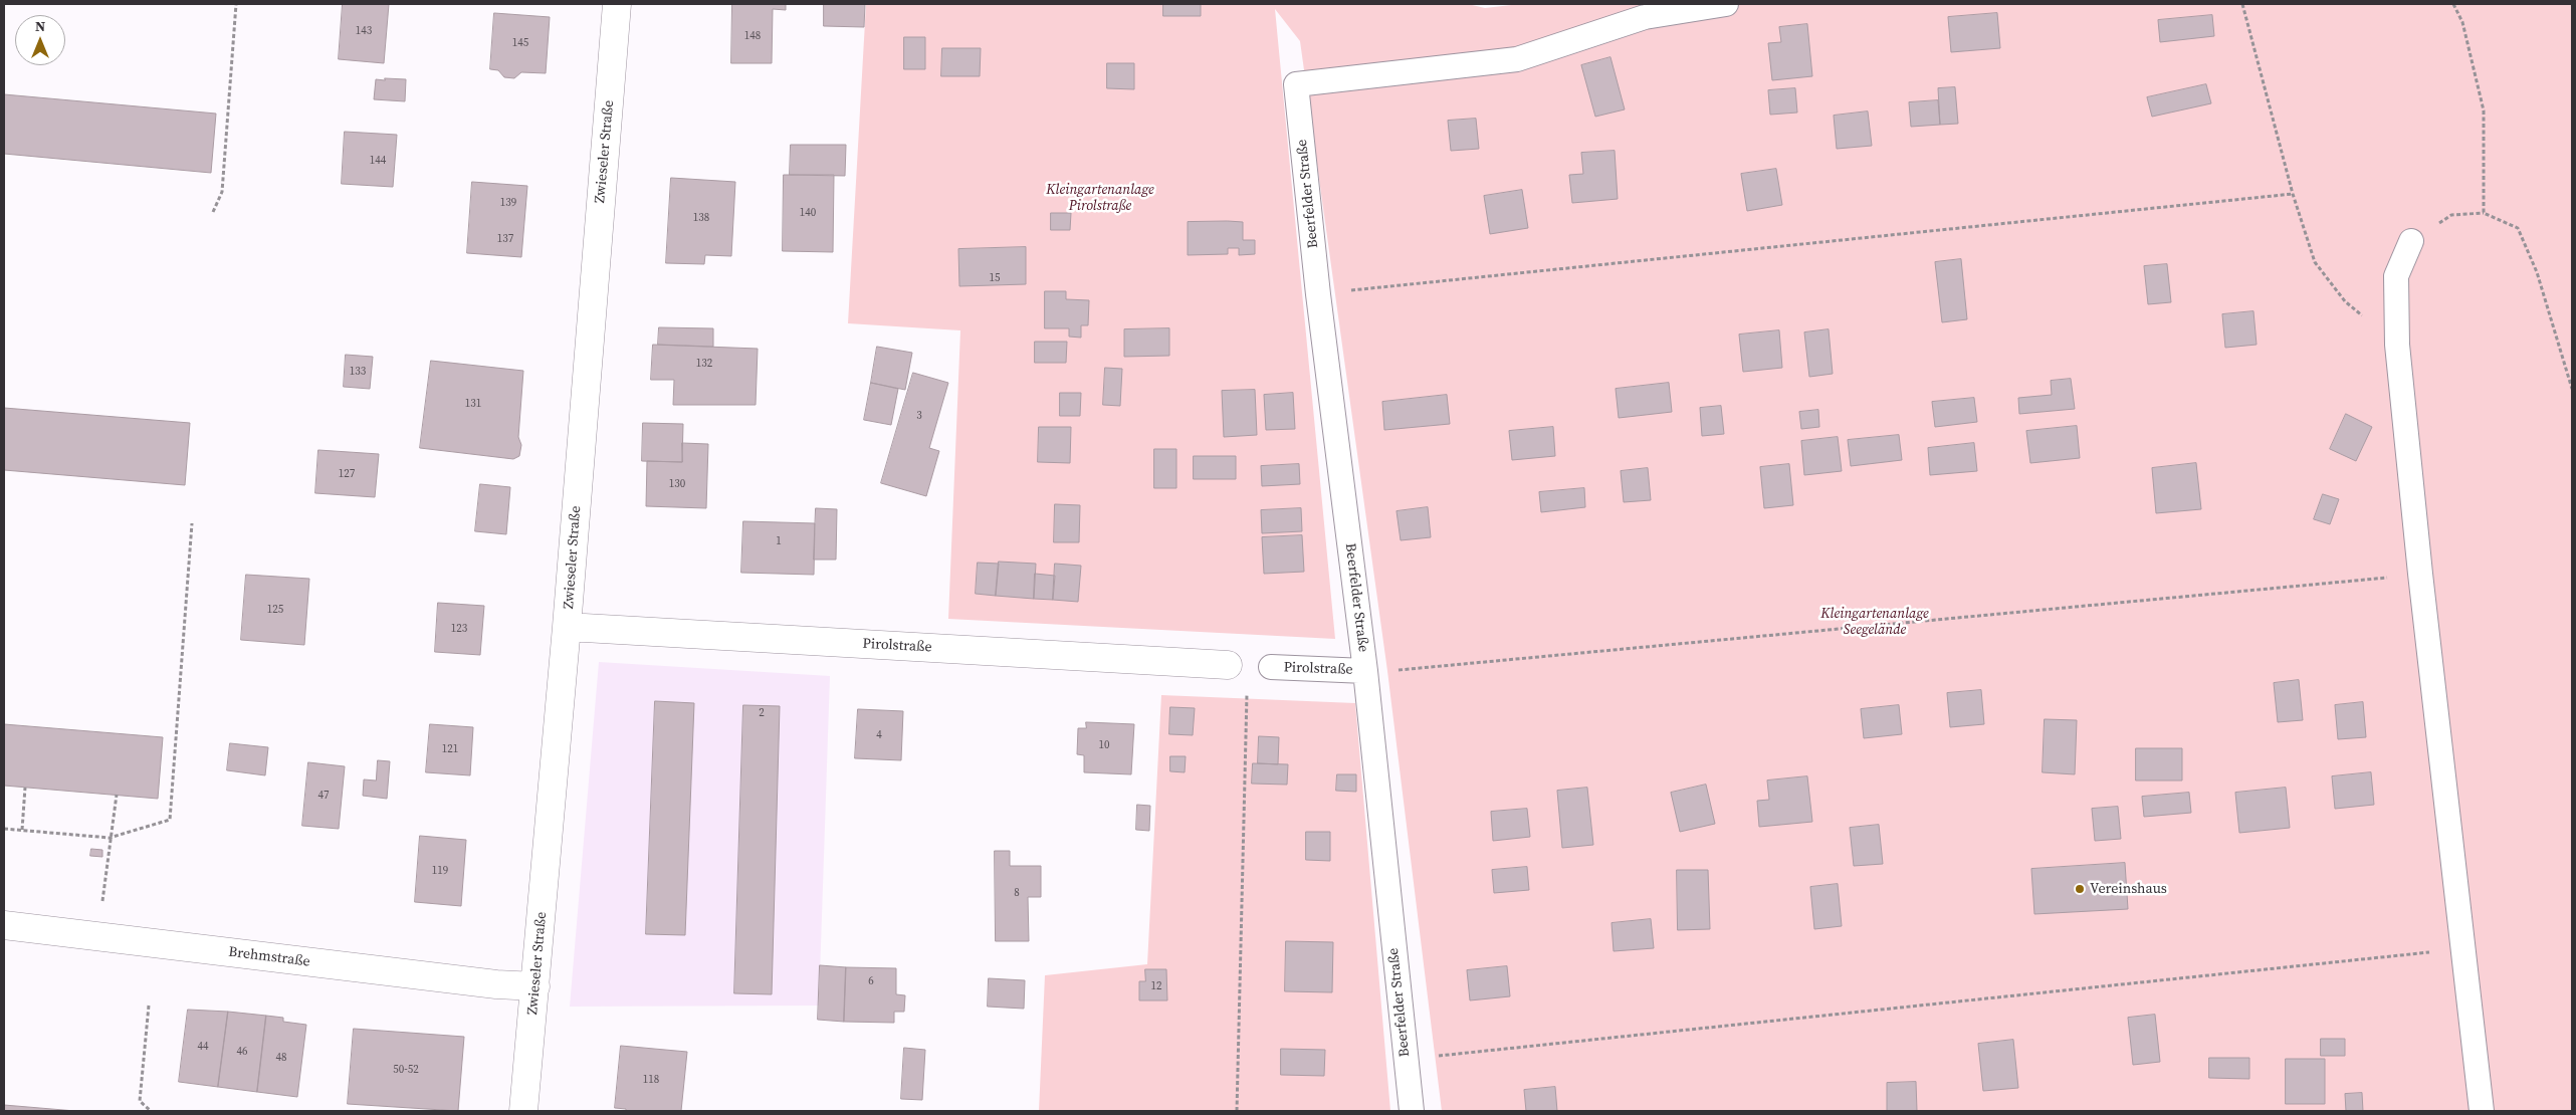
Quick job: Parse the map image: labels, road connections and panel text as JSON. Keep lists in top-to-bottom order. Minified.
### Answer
{"streets":{"street":["Zwieseler Straße","Pirolstraße","Brehmstraße"],"lane":["Beerfelder Straße"]},"crossings":[["Zwieseler Straße","Pirolstraße"],["Zwieseler Straße","Brehmstraße"],["Beerfelder Straße","Pirolstraße"]],"parks":["Kleingartenanlage Pirolstraße","Kleingartenanlage Seegelände"],"places":["Vereinshaus"],"house_numbers":["143","148","145","144","139","140","138","137","15","132","133","131","3","127","130","1","125","123","2","4","10","121","47","119","8","6","12","44","46","48","50-52","118"],"north":"top"}
